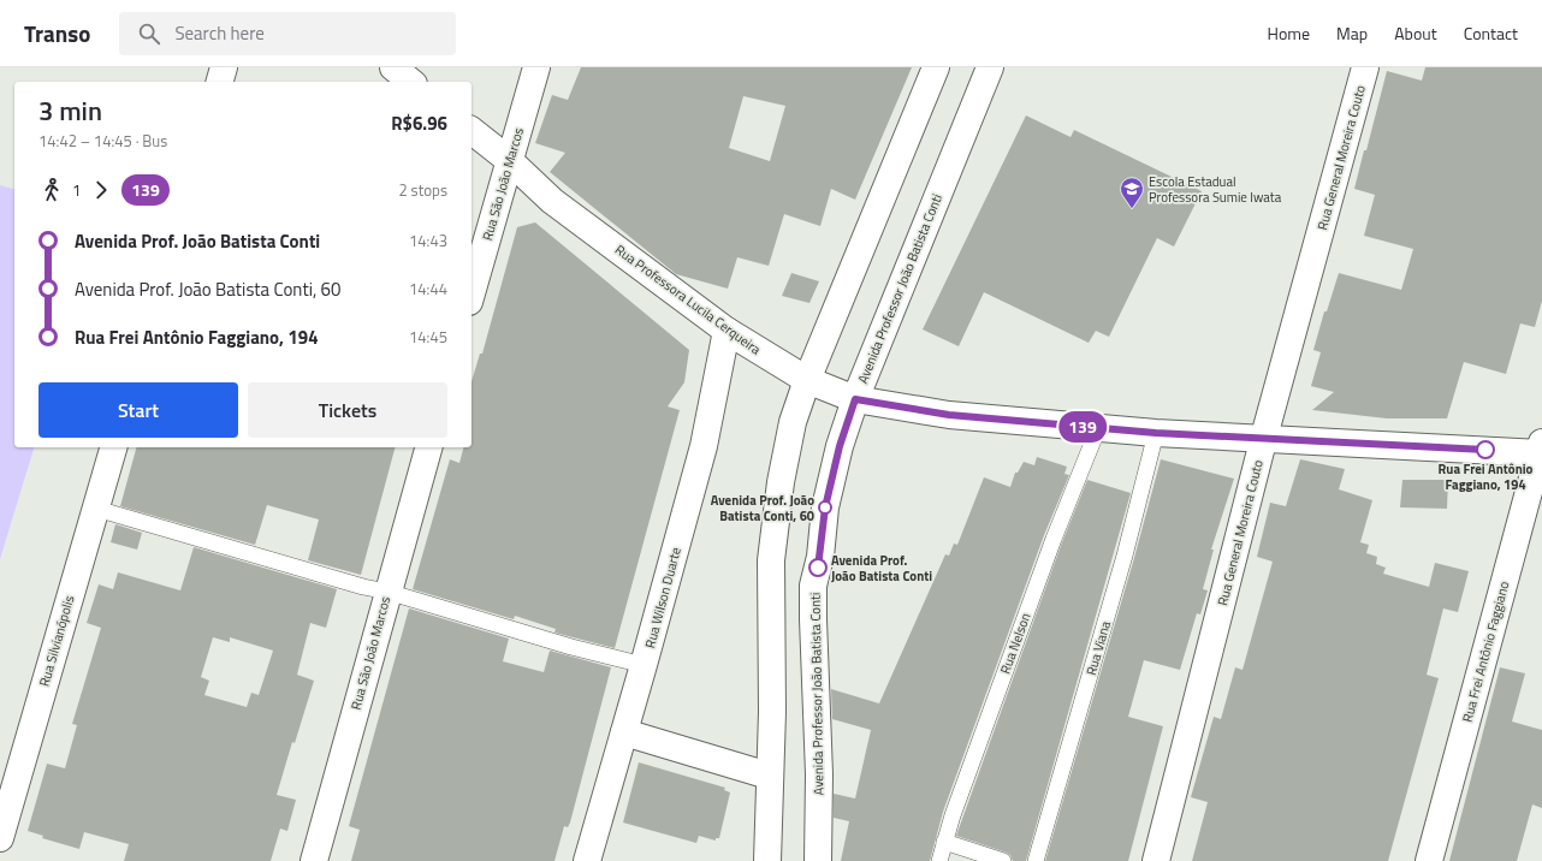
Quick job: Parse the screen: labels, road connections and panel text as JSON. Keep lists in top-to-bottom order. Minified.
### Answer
{"streets":{"street":["Rua General Moreira Couto","Rua São João Marcos","Avenida Professor João Batista Conti","Rua Professora Lucila Cerqueira","Rua Wilson Duarte","Rua Silvianópolis","Rua Frei Antônio Faggiano"],"lane":["Rua Nelson","Rua Viana"]},"crossings":[["Rua General Moreira Couto","Rua Professora Lucila Cerqueira"],["Rua São João Marcos","Rua Professora Lucila Cerqueira"],["Avenida Professor João Batista Conti","Rua Professora Lucila Cerqueira"],["Rua Professora Lucila Cerqueira","Rua Wilson Duarte"],["Rua Professora Lucila Cerqueira","Rua Nelson"],["Rua Professora Lucila Cerqueira","Rua Viana"],["Rua Professora Lucila Cerqueira","Rua Frei Antônio Faggiano"]],"places":{"school or university":["Escola Estadual Professora Sumie Iwata"],"other":["Rua Frei Antônio Faggiano, 194","Avenida Prof. João Batista Conti, 60","Avenida Prof. João Batista Conti"]},"lines":["bus line 139"],"page":{"header":"Transo","search":"Search here","nav":["Home","Map","About","Contact"],"on_map":"139","heading":["3 min","14:42 – 14:45 · Bus","R$6.96"],"legs":["1","139","2 stops"],"list":[{"name":"Avenida Prof. João Batista Conti","value":"14:43"},{"name":"Avenida Prof. João Batista Conti, 60","value":"14:44"},{"name":"Rua Frei Antônio Faggiano, 194","value":"14:45"}],"buttons":["Start","Tickets"]}}
